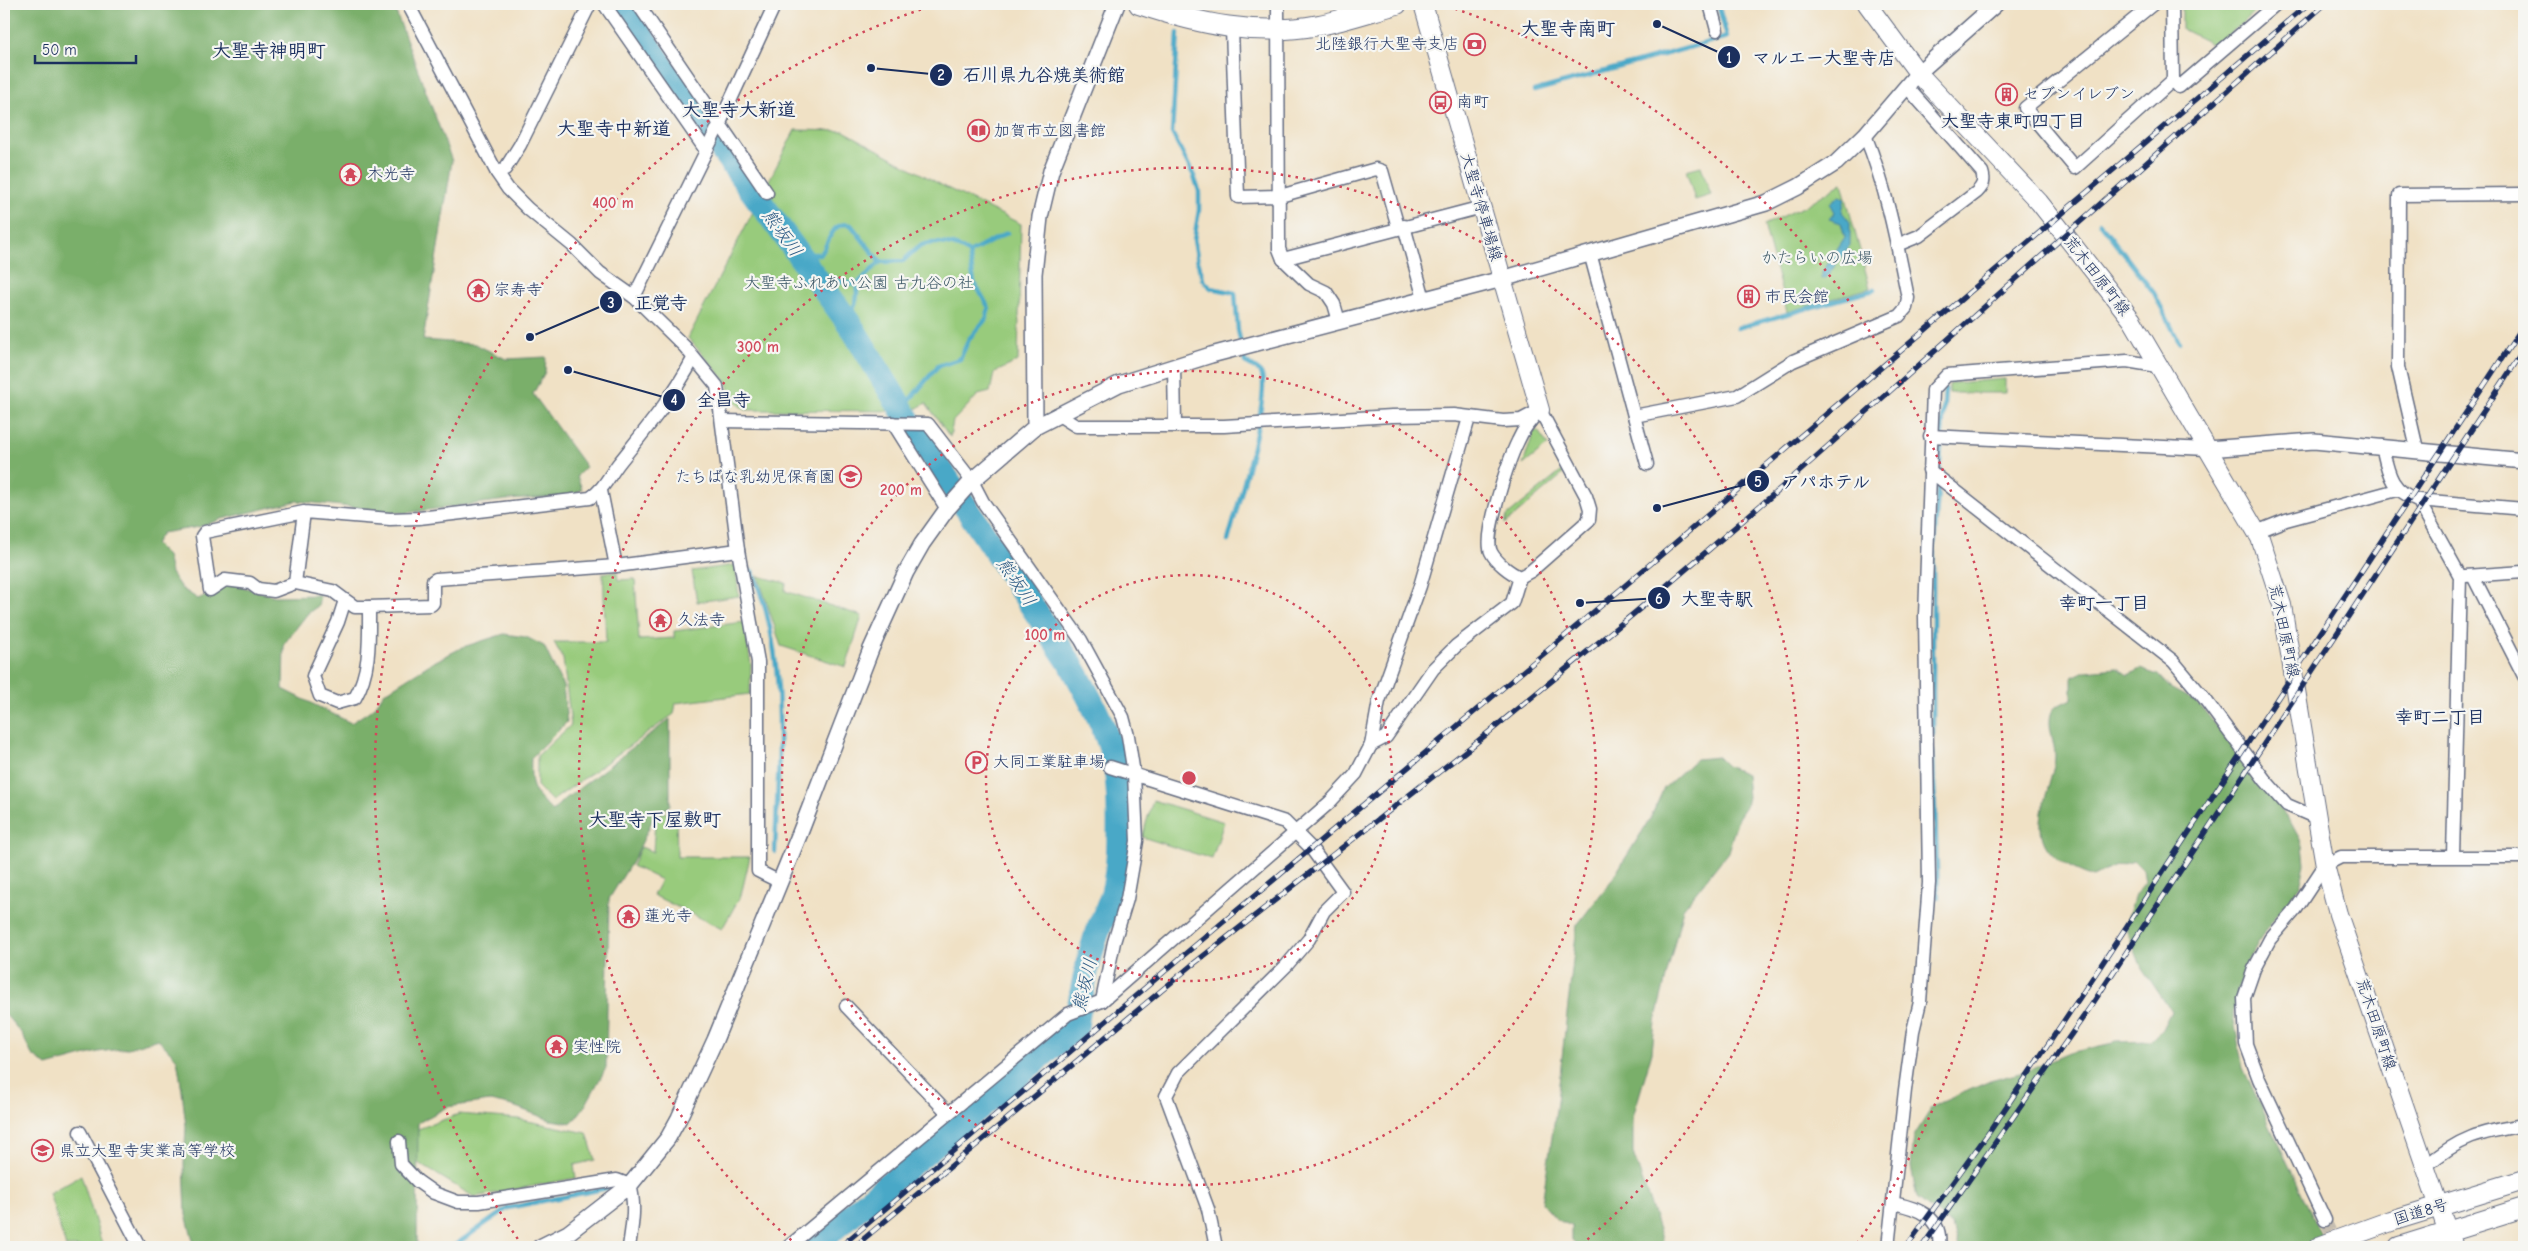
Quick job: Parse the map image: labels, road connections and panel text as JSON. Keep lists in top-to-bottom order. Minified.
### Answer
{"streets":{"highway":["国道8号"],"main road":["大聖寺停車場線","荒木田原町線"]},"crossings":[["荒木田原町線","国道8号"]],"districts":["大聖寺南町","大聖寺神明町","大聖寺大新道","大聖寺東町四丁目","大聖寺中新道","幸町一丁目","幸町二丁目","大聖寺下屋敷町"],"water":["熊坂川"],"parks":["かたらいの広場","大聖寺ふれあい公園 古九谷の社"],"places":{"other":["マルエー大聖寺店","石川県九谷焼美術館","正覚寺","全昌寺","アパホテル","大聖寺駅"],"bank":["北陸銀行大聖寺支店"],"building":["セブンイレブン","市民会館"],"bus stop":["南町"],"library":["加賀市立図書館"],"temple":["木光寺","宗寿寺","久法寺","蓮光寺","実性院"],"school or university":["たちばな乳幼児保育園","県立大聖寺実業高等学校"],"parking":["大同工業駐車場"]},"scale_bar":"50 m","rings":["400 m","300 m","200 m","100 m"]}
